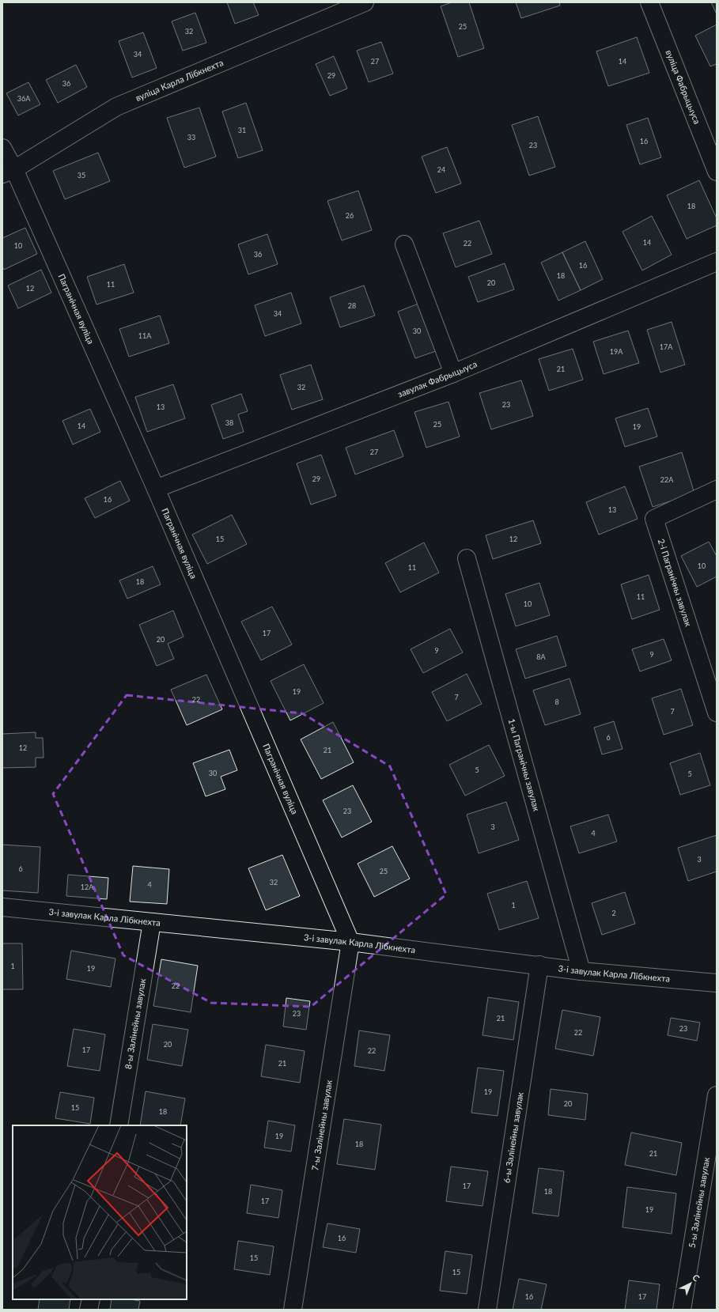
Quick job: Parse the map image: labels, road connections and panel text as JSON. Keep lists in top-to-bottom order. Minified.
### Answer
{"streets":{"street":["вуліца Карла Лібкнехта","вуліца Фабрыцыуса","Пагранічная вуліца","завулак Фабрыцыуса","2-і Пагранічны завулак","1-ы Пагранічны завулак","3-і завулак Карла Лібкнехта","8-ы Залінейны завулак","7-ы Залінейны завулак","6-ы Залінейны завулак","5-ы Залінейны завулак"]},"crossings":[["вуліца Карла Лібкнехта","Пагранічная вуліца"],["Пагранічная вуліца","завулак Фабрыцыуса"],["Пагранічная вуліца","3-і завулак Карла Лібкнехта"],["Пагранічная вуліца","7-ы Залінейны завулак"],["1-ы Пагранічны завулак","3-і завулак Карла Лібкнехта"],["3-і завулак Карла Лібкнехта","8-ы Залінейны завулак"],["3-і завулак Карла Лібкнехта","7-ы Залінейны завулак"],["3-і завулак Карла Лібкнехта","6-ы Залінейны завулак"]],"house_numbers":["25","32","34","27","14","29","36","36А","31","33","16","23","24","35","18","26","14","22","10","36","16","18","20","11","12","28","34","30","11А","17А","19А","21","32","23","13","38","25","14","19","27","29","22А","16","13","15","12","10","11","18","11","10","17","20","9","9","8А","19","7","22","8","7","6","12","21","5","30","5","23","3","4","3","6","25","32","4","12А","1","2","1","19","22","23","21","23","22","20","17","22","21","19","20","15","18","19","18","21","17","18","17","19","16","15","15","16","17"],"north":"top right"}
